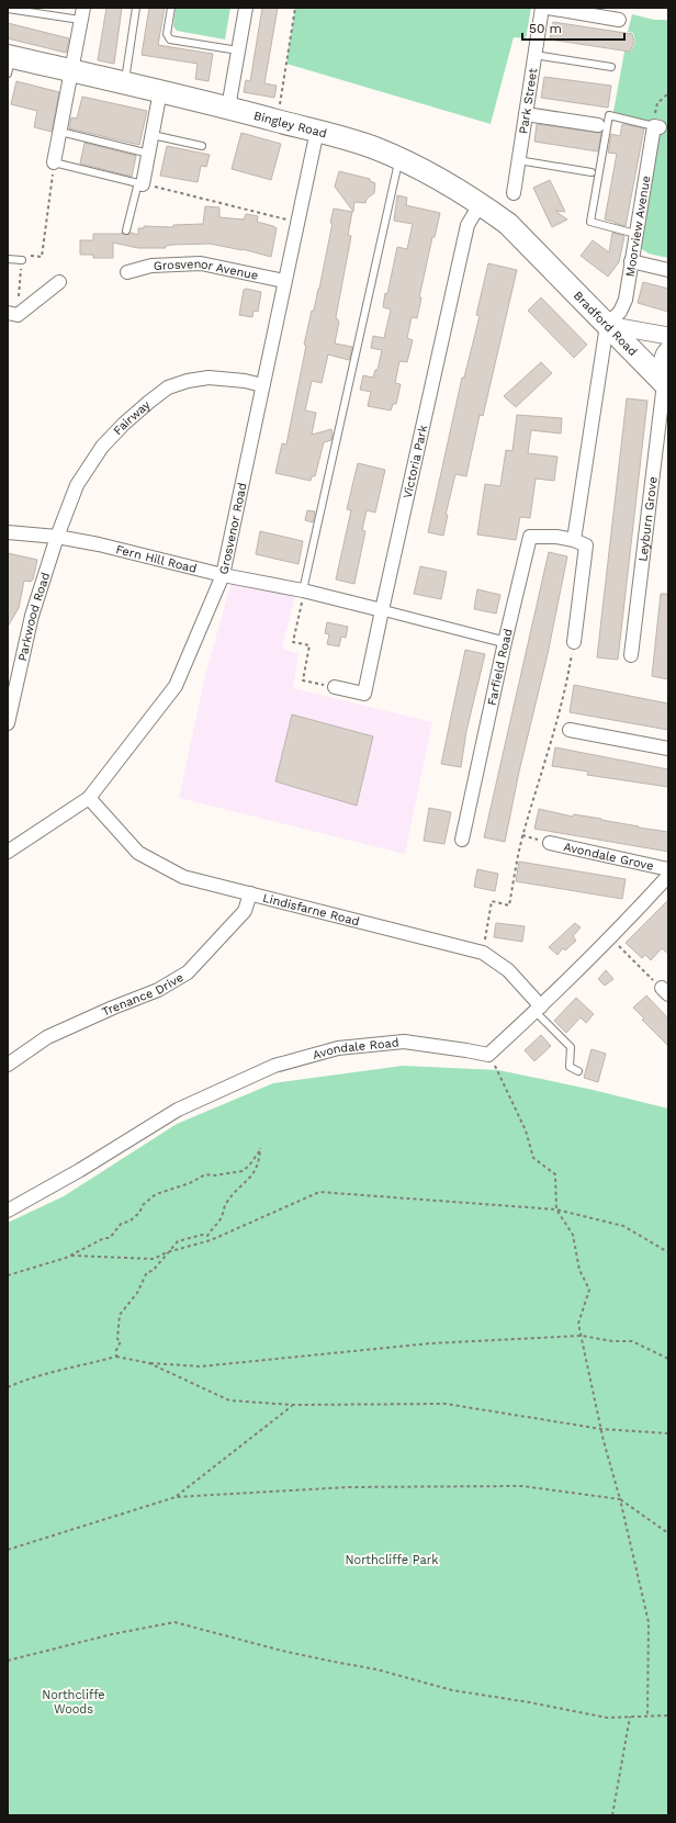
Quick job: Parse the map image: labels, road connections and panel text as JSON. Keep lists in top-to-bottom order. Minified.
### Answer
{"streets":{"highway":["Bingley Road","Bradford Road"],"street":["Park Street","Moorview Avenue","Grosvenor Avenue","Fairway","Victoria Park","Leyburn Grove","Grosvenor Road","Fern Hill Road","Parkwood Road","Farfield Road","Avondale Grove","Lindisfarne Road","Trenance Drive","Avondale Road"]},"crossings":[["Bingley Road","Bradford Road"],["Bingley Road","Victoria Park"],["Bingley Road","Grosvenor Road"],["Moorview Avenue","Bradford Road"],["Grosvenor Avenue","Grosvenor Road"],["Bradford Road","Leyburn Grove"],["Fairway","Grosvenor Road"],["Fairway","Fern Hill Road"],["Fairway","Parkwood Road"],["Victoria Park","Fern Hill Road"],["Grosvenor Road","Fern Hill Road"],["Grosvenor Road","Lindisfarne Road"],["Fern Hill Road","Parkwood Road"],["Lindisfarne Road","Trenance Drive"],["Lindisfarne Road","Avondale Road"]],"parks":["Northcliffe Park","Northcliffe Woods"],"scale_bar":"50 m"}
